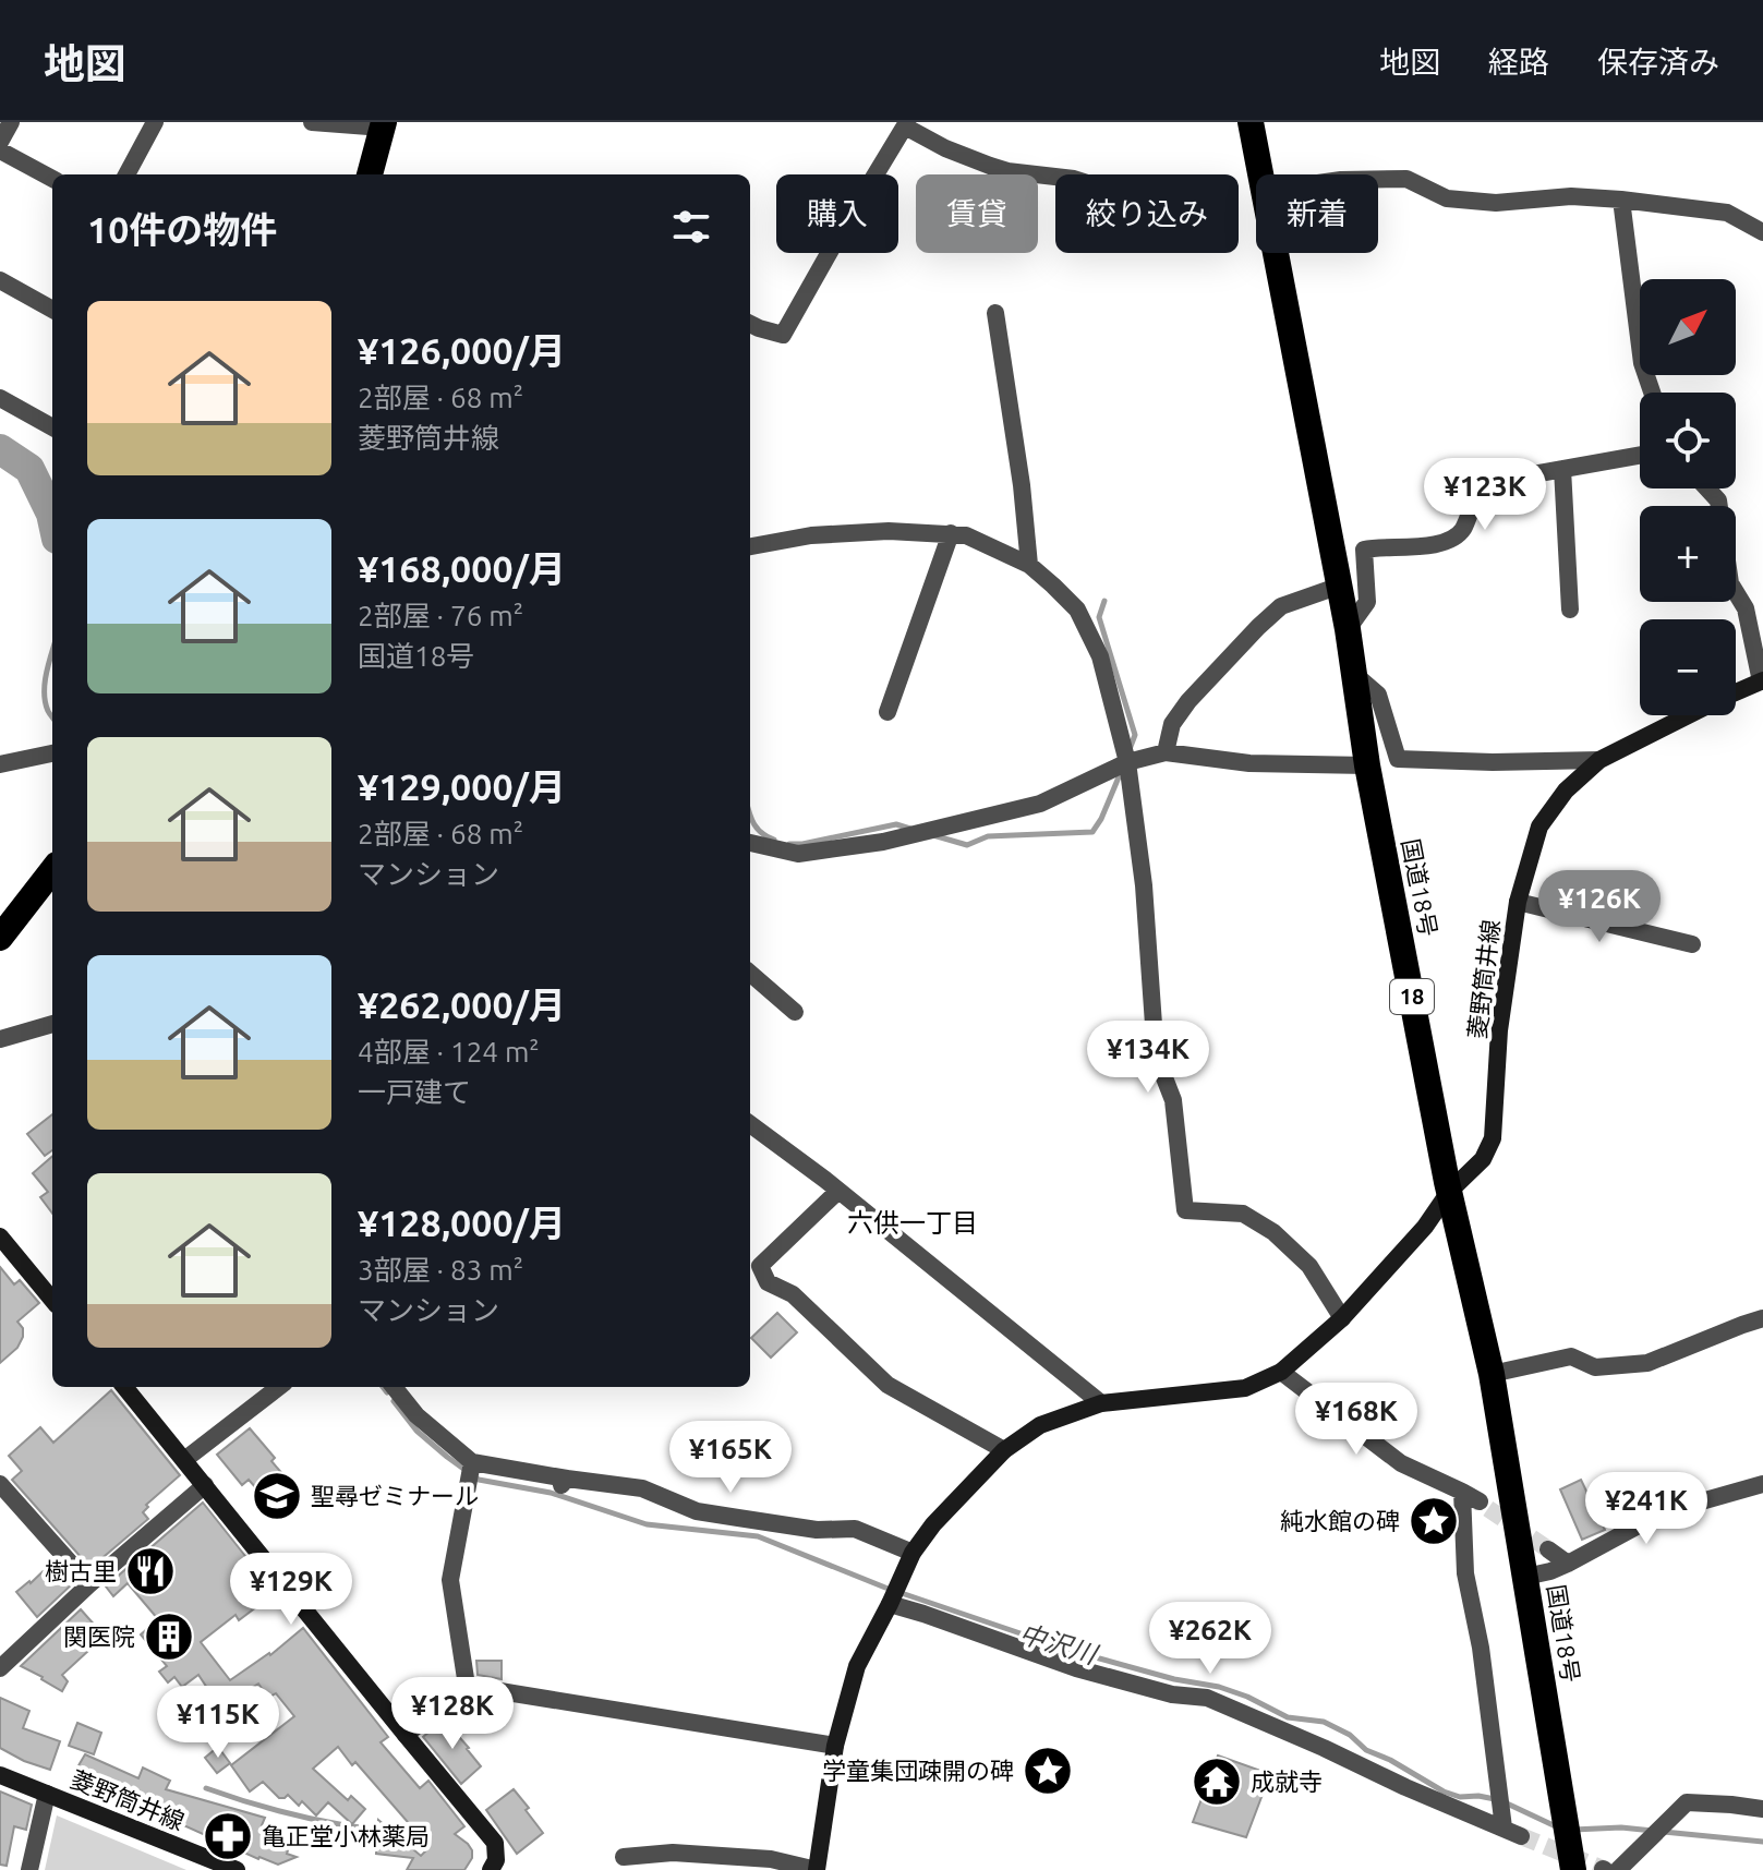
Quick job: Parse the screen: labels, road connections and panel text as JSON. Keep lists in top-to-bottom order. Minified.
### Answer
{"streets":{"highway":["国道18号","18"],"street":["菱野筒井線"]},"crossings":[["国道18号","菱野筒井線"]],"districts":["六供一丁目"],"water":["中沢川"],"places":{"school or university":["聖尋ゼミナール"],"place":["純水館の碑","学童集団疎開の碑"],"restaurant":["樹古里"],"building":["関医院"],"temple":["成就寺"],"pharmacy":["亀正堂小林薬局"]},"north":"top right","page":{"header":"地図","nav":["地図","経路","保存済み"],"chip":["購入","賃貸","絞り込み","新着"],"heading":"10件の物件","map_buttons":["+","−"],"list":[{"name":"¥126,000/月","note":"2部屋 · 68 m² · 菱野筒井線"},{"name":"¥168,000/月","note":"2部屋 · 76 m² · 国道18号"},{"name":"¥129,000/月","note":"2部屋 · 68 m² · マンション"},{"name":"¥262,000/月","note":"4部屋 · 124 m² · 一戸建て"},{"name":"¥128,000/月","note":"3部屋 · 83 m² · マンション"}],"price":["¥123K","¥126K","¥134K","¥168K","¥165K","¥241K","¥129K","¥262K","¥128K","¥115K"]}}
